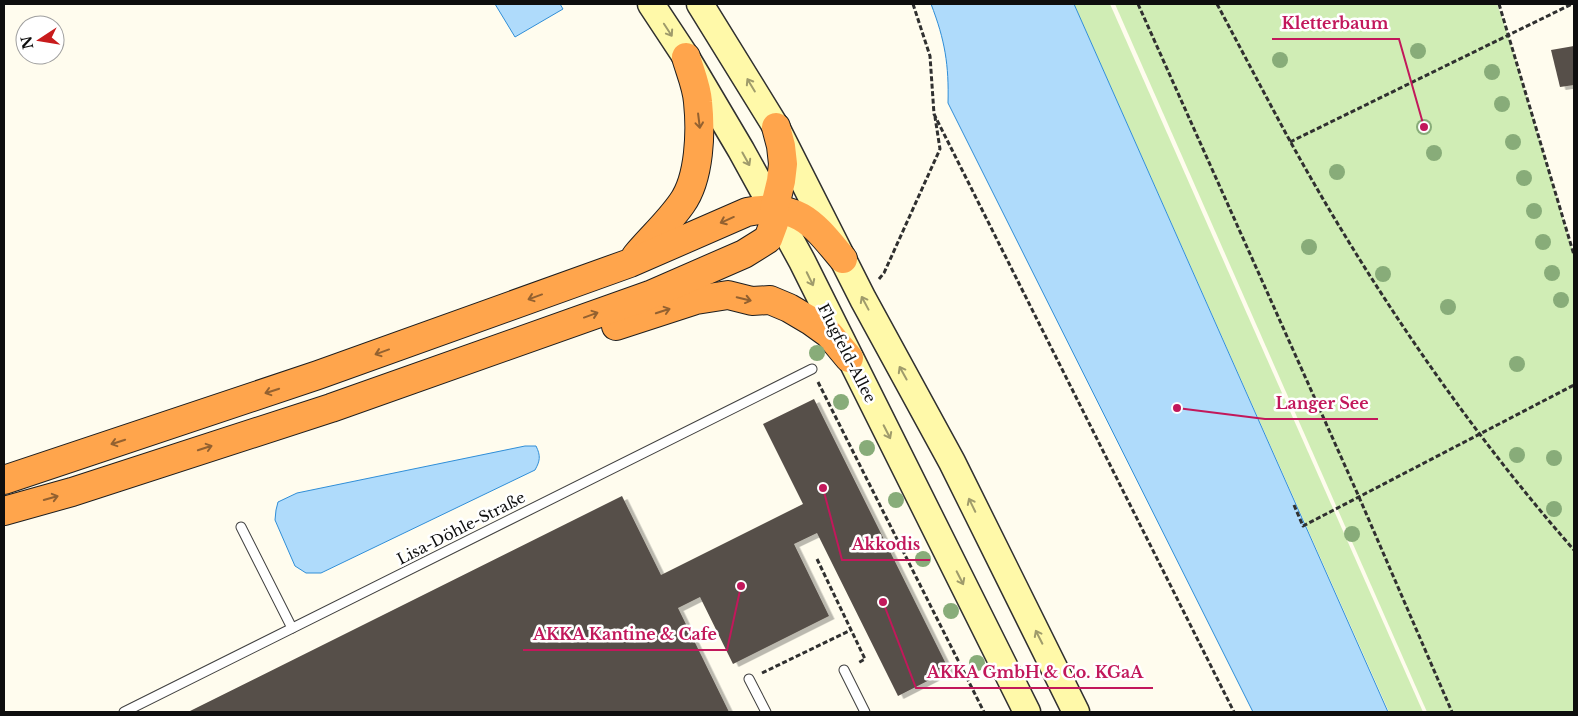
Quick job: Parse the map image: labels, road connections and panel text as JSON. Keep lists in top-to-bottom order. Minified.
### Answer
{"streets":{"main road":["Flugfeld-Allee"],"lane":["Lisa-Döhle-Straße"]},"places":["Kletterbaum","Langer See","Akkodis","AKKA Kantine & Cafe","AKKA GmbH & Co. KGaA"],"north":"left"}
